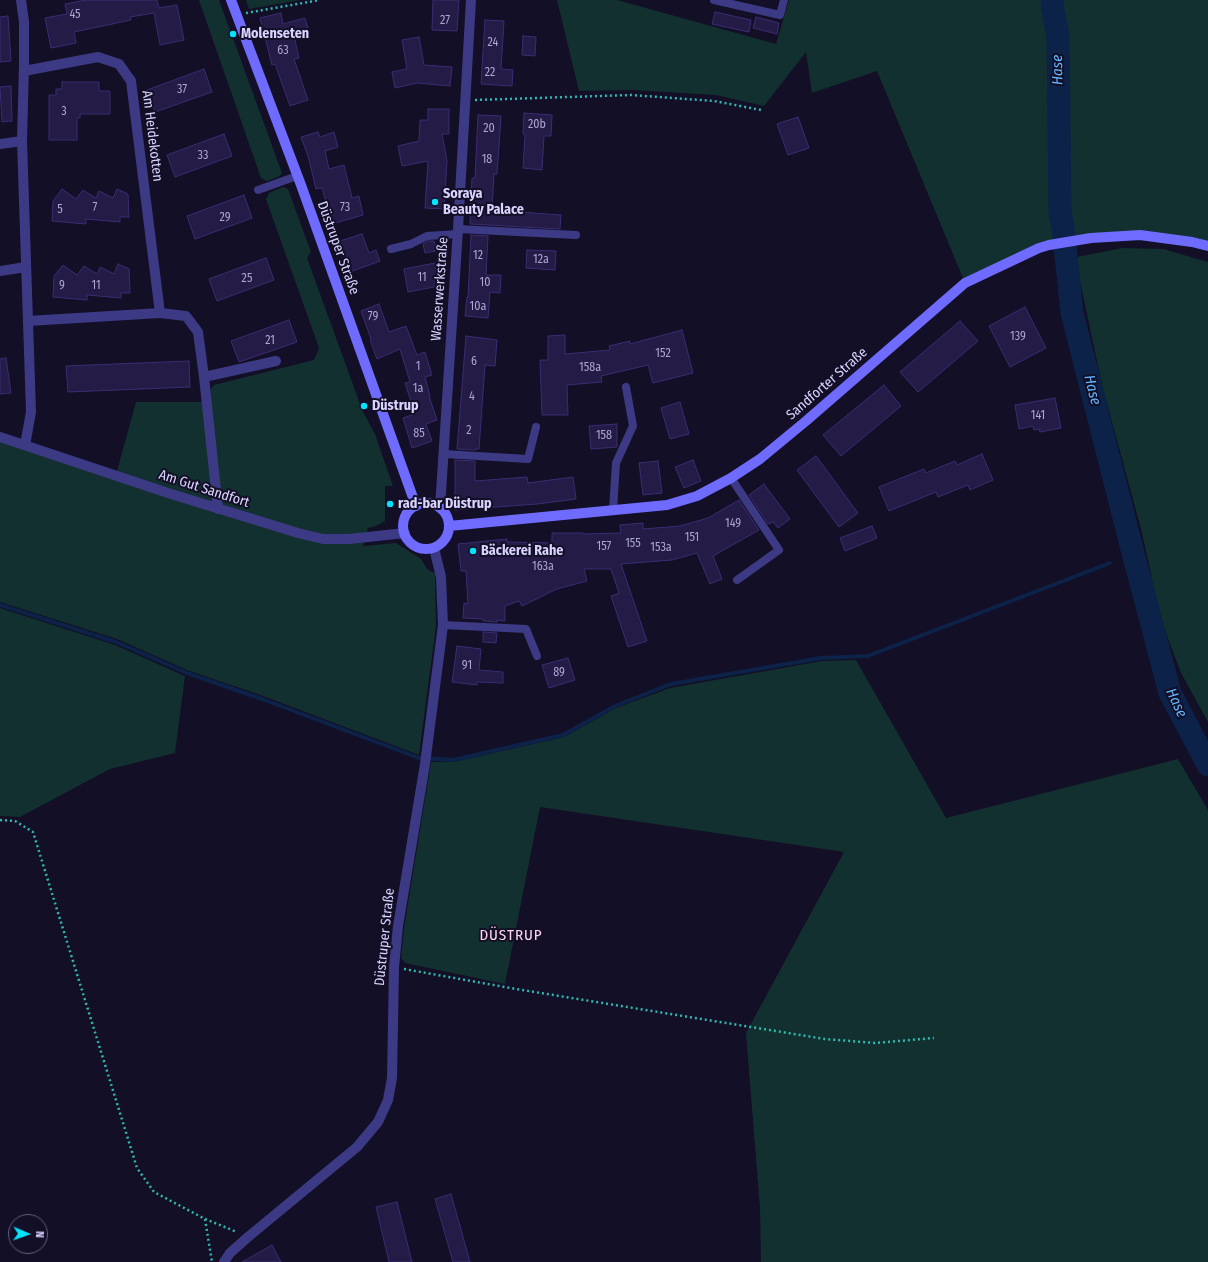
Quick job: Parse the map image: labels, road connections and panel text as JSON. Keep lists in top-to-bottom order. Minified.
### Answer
{"streets":{"street":["Am Heidekotten","Düstruper Straße","Wasserwerkstraße","Sandforter Straße","Am Gut Sandfort"]},"crossings":[["Düstruper Straße","Wasserwerkstraße"],["Düstruper Straße","Sandforter Straße"],["Düstruper Straße","Am Gut Sandfort"],["Wasserwerkstraße","Sandforter Straße"],["Wasserwerkstraße","Am Gut Sandfort"],["Sandforter Straße","Am Gut Sandfort"]],"districts":["DÜSTRUP"],"water":["Hase"],"places":["Molenseten","Soraya Beauty Palace","Düstrup","rad-bar Düstrup","Bäckerei Rahe"],"house_numbers":["45","27","24","63","22","37","3","20b","20","33","18","7","73","5","29","12","12a","11","25","10","9","11","10a","79","139","21","152","6","1","158a","1a","4","141","2","85","158","149","151","155","157","153a","163a","91","89"],"north":"right"}
